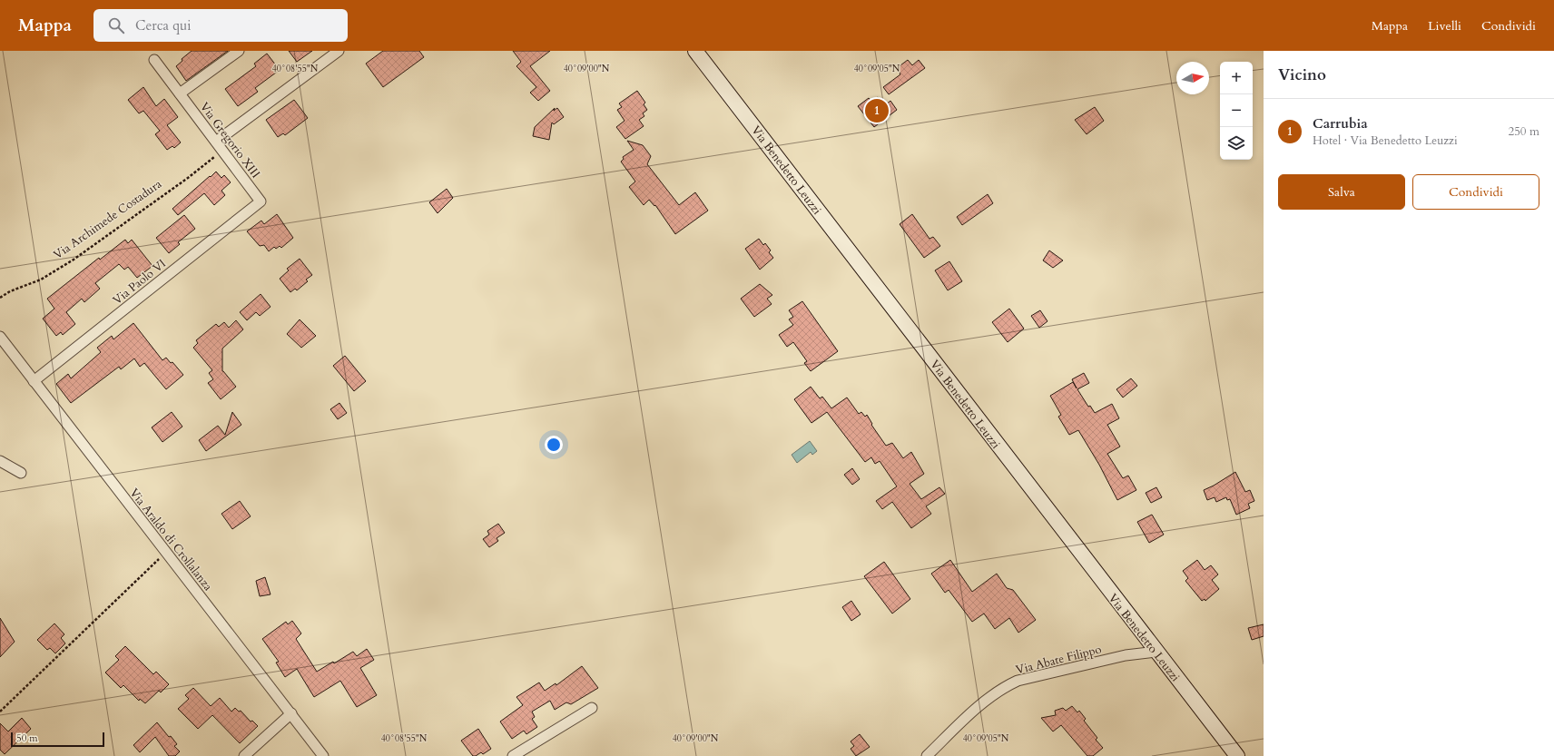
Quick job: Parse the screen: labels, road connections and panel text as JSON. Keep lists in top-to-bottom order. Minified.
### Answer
{"streets":{"street":["Via Gregorio XIII","Via Benedetto Leuzzi","Via Paolo VI","Via Araldo di Crollalanza","Via Abate Filippo"],"path":["Via Archimede Costadura"]},"crossings":[["Via Gregorio XIII","Via Archimede Costadura"],["Via Gregorio XIII","Via Paolo VI"],["Via Benedetto Leuzzi","Via Abate Filippo"],["Via Paolo VI","Via Araldo di Crollalanza"]],"scale_bar":"50 m","north":"right","page":{"header":"Mappa","search":"Cerca qui","nav":["Mappa","Livelli","Condividi"],"heading":"Vicino","map_buttons":["+","−"],"pins":"1","list":[{"mark":"1","name":"Carrubia","note":"Hotel · Via Benedetto Leuzzi","value":"250 m"}],"buttons":["Salva","Condividi"],"scale":"50 m"},"coordinates":["40°08'55\"N","40°09'00\"N","40°09'05\"N"]}
